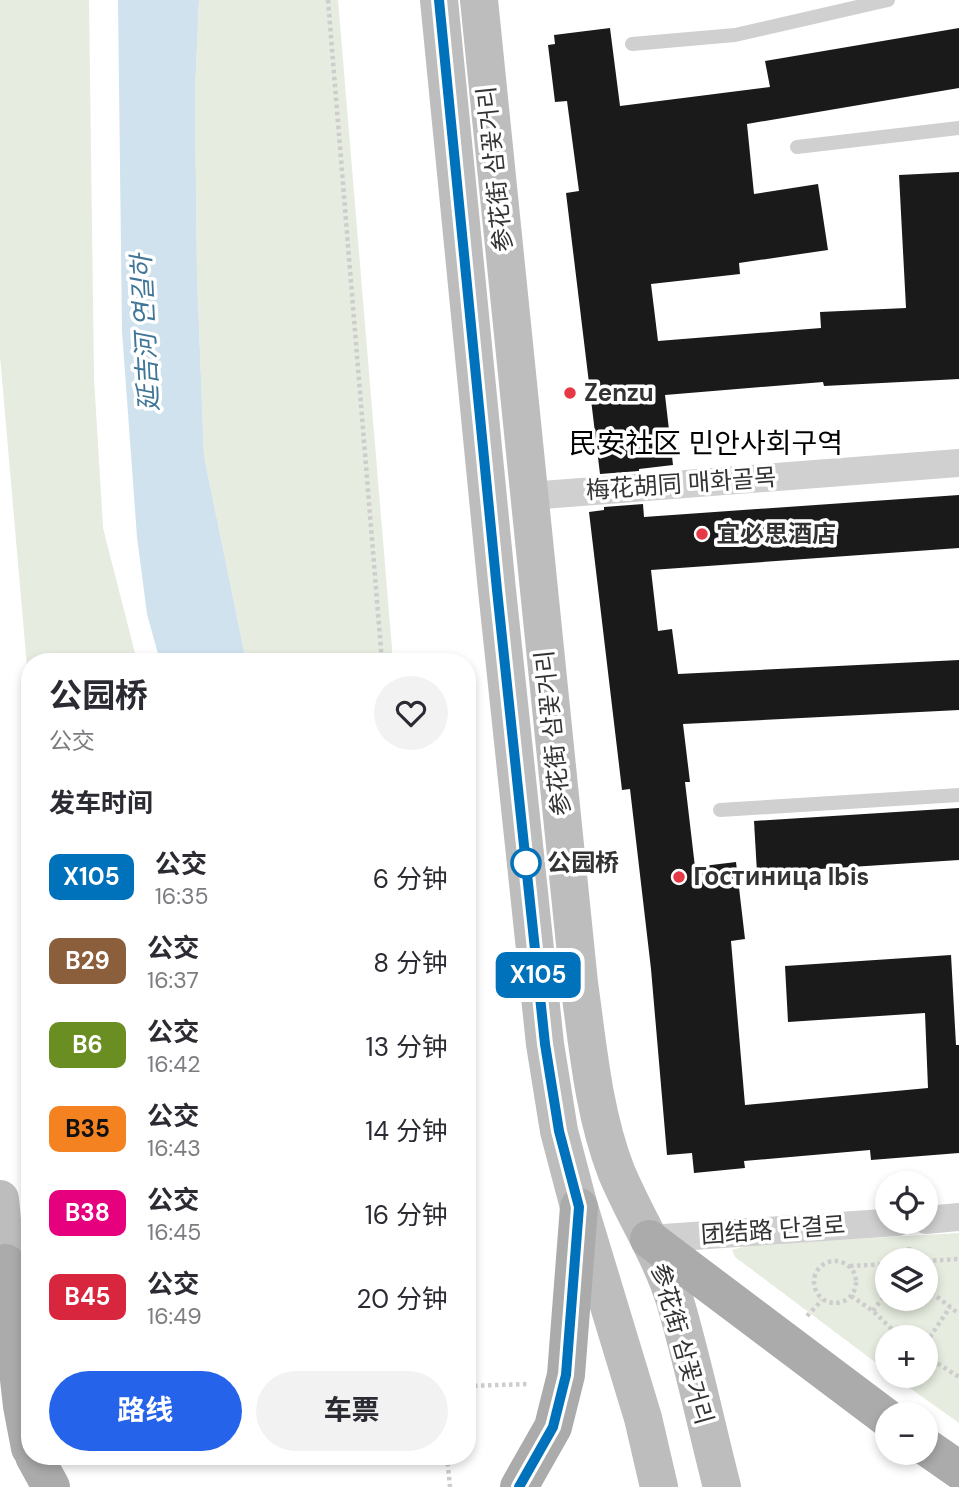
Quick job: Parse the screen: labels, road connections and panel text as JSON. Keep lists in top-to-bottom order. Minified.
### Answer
{"streets":{"main road":["参花街 삼꽃거리"],"street":["梅花胡同 매화골목","团结路 단결로"]},"crossings":[["参花街 삼꽃거리","梅花胡同 매화골목"],["参花街 삼꽃거리","团结路 단결로"]],"districts":["民安社区 민안사회구역"],"water":["延吉河 연길하"],"places":["Zenzu","宜必思酒店","公园桥","Гостиница Ibis"],"lines":["bus line X105"],"page":{"on_map":"X105","heading":[["公园桥","公交"],"发车时间"],"list":[{"mark":"X105","name":"公交","note":"16:35","value":"6 分钟"},{"mark":"B29","name":"公交","note":"16:37","value":"8 分钟"},{"mark":"B6","name":"公交","note":"16:42","value":"13 分钟"},{"mark":"B35","name":"公交","note":"16:43","value":"14 分钟"},{"mark":"B38","name":"公交","note":"16:45","value":"16 分钟"},{"mark":"B45","name":"公交","note":"16:49","value":"20 分钟"}],"map_buttons":["+","−"],"buttons":["路线","车票"]}}
